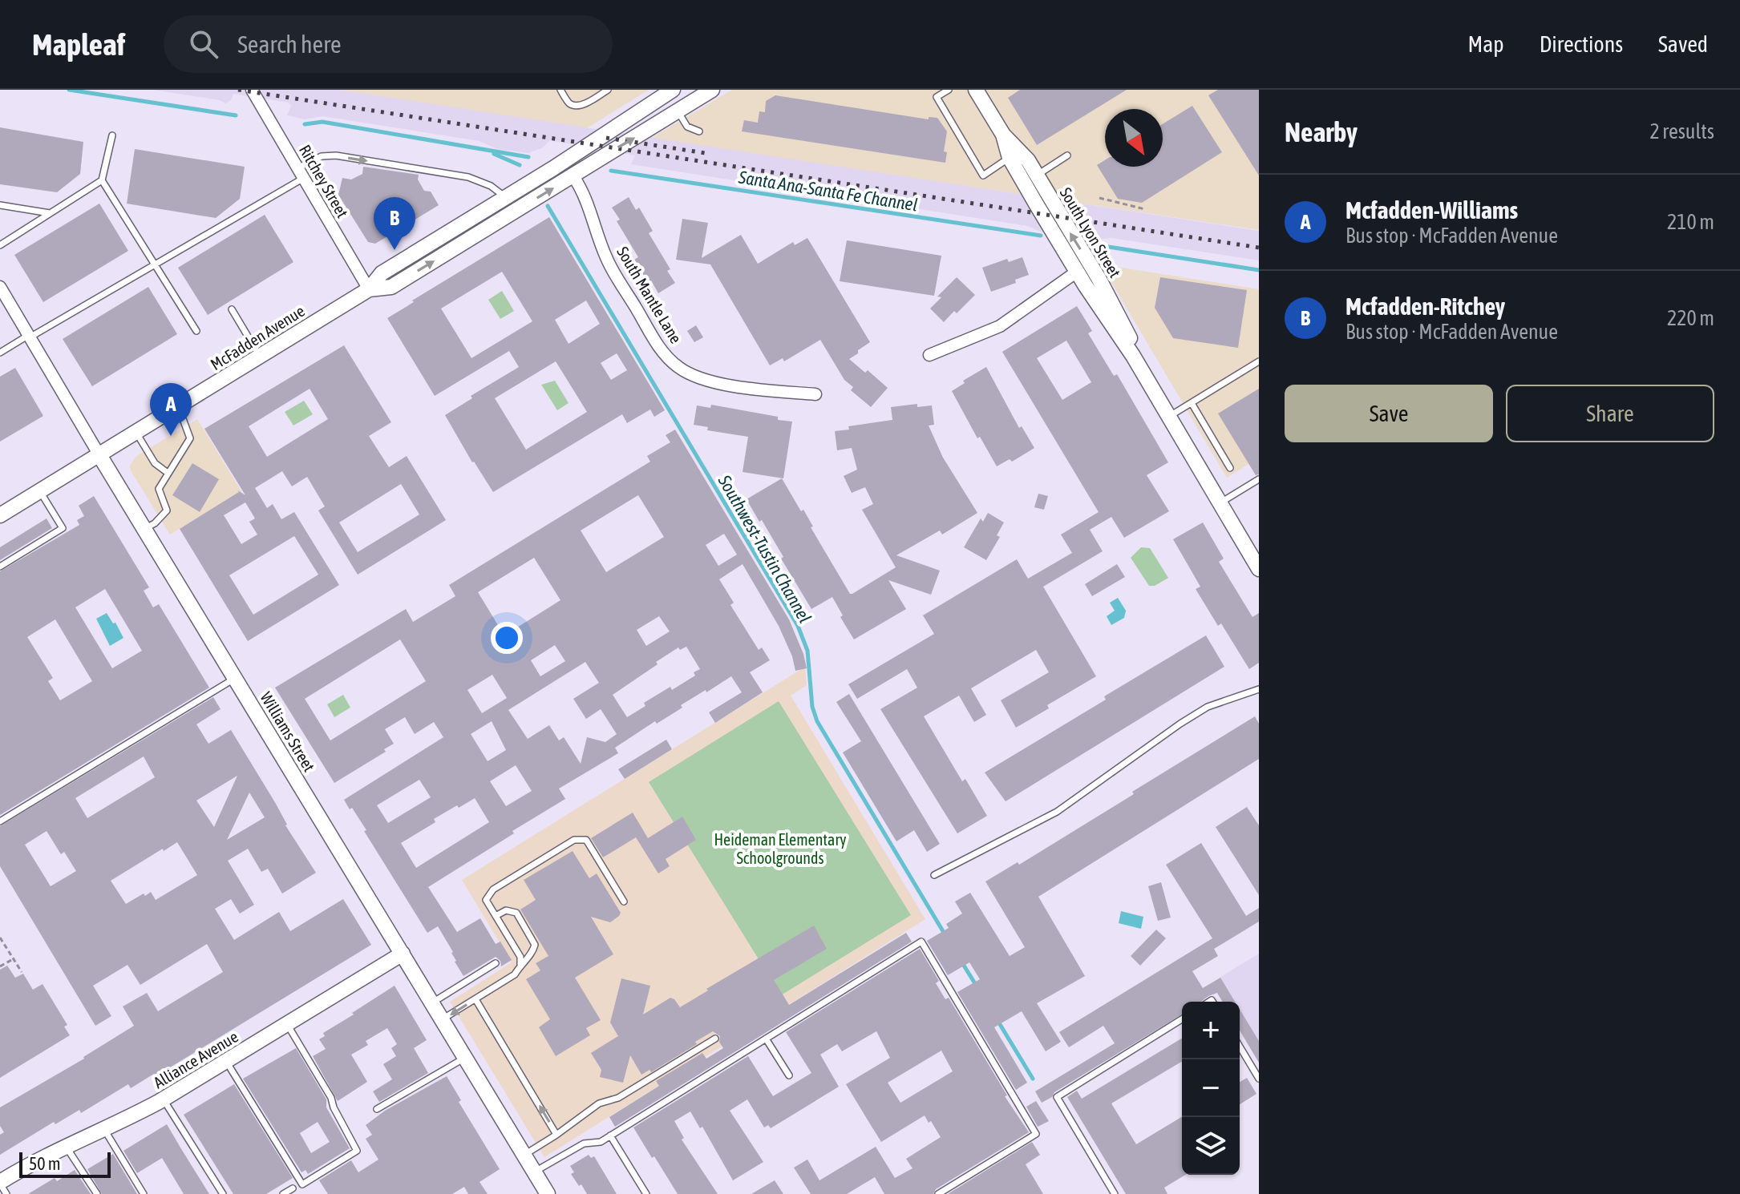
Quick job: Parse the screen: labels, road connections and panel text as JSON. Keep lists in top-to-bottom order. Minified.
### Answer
{"streets":{"street":["Ritchey Street","South Lyon Street","South Mantle Lane","McFadden Avenue","Williams Street","Alliance Avenue"]},"crossings":[["Ritchey Street","McFadden Avenue"],["South Mantle Lane","McFadden Avenue"],["McFadden Avenue","Williams Street"],["Williams Street","Alliance Avenue"]],"water":["Santa Ana-Santa Fe Channel","Southwest-Tustin Channel"],"parks":["Heideman Elementary Schoolgrounds"],"scale_bar":"50 m","north":"bottom right","page":{"header":"Mapleaf","search":"Search here","nav":["Map","Directions","Saved"],"heading":["Nearby","2 results"],"list":[{"mark":"A","name":"Mcfadden-Williams","note":"Bus stop · McFadden Avenue","value":"210 m"},{"mark":"B","name":"Mcfadden-Ritchey","note":"Bus stop · McFadden Avenue","value":"220 m"}],"pins":["B","A"],"buttons":["Save","Share"],"map_buttons":["+","−"],"scale":"50 m"}}
